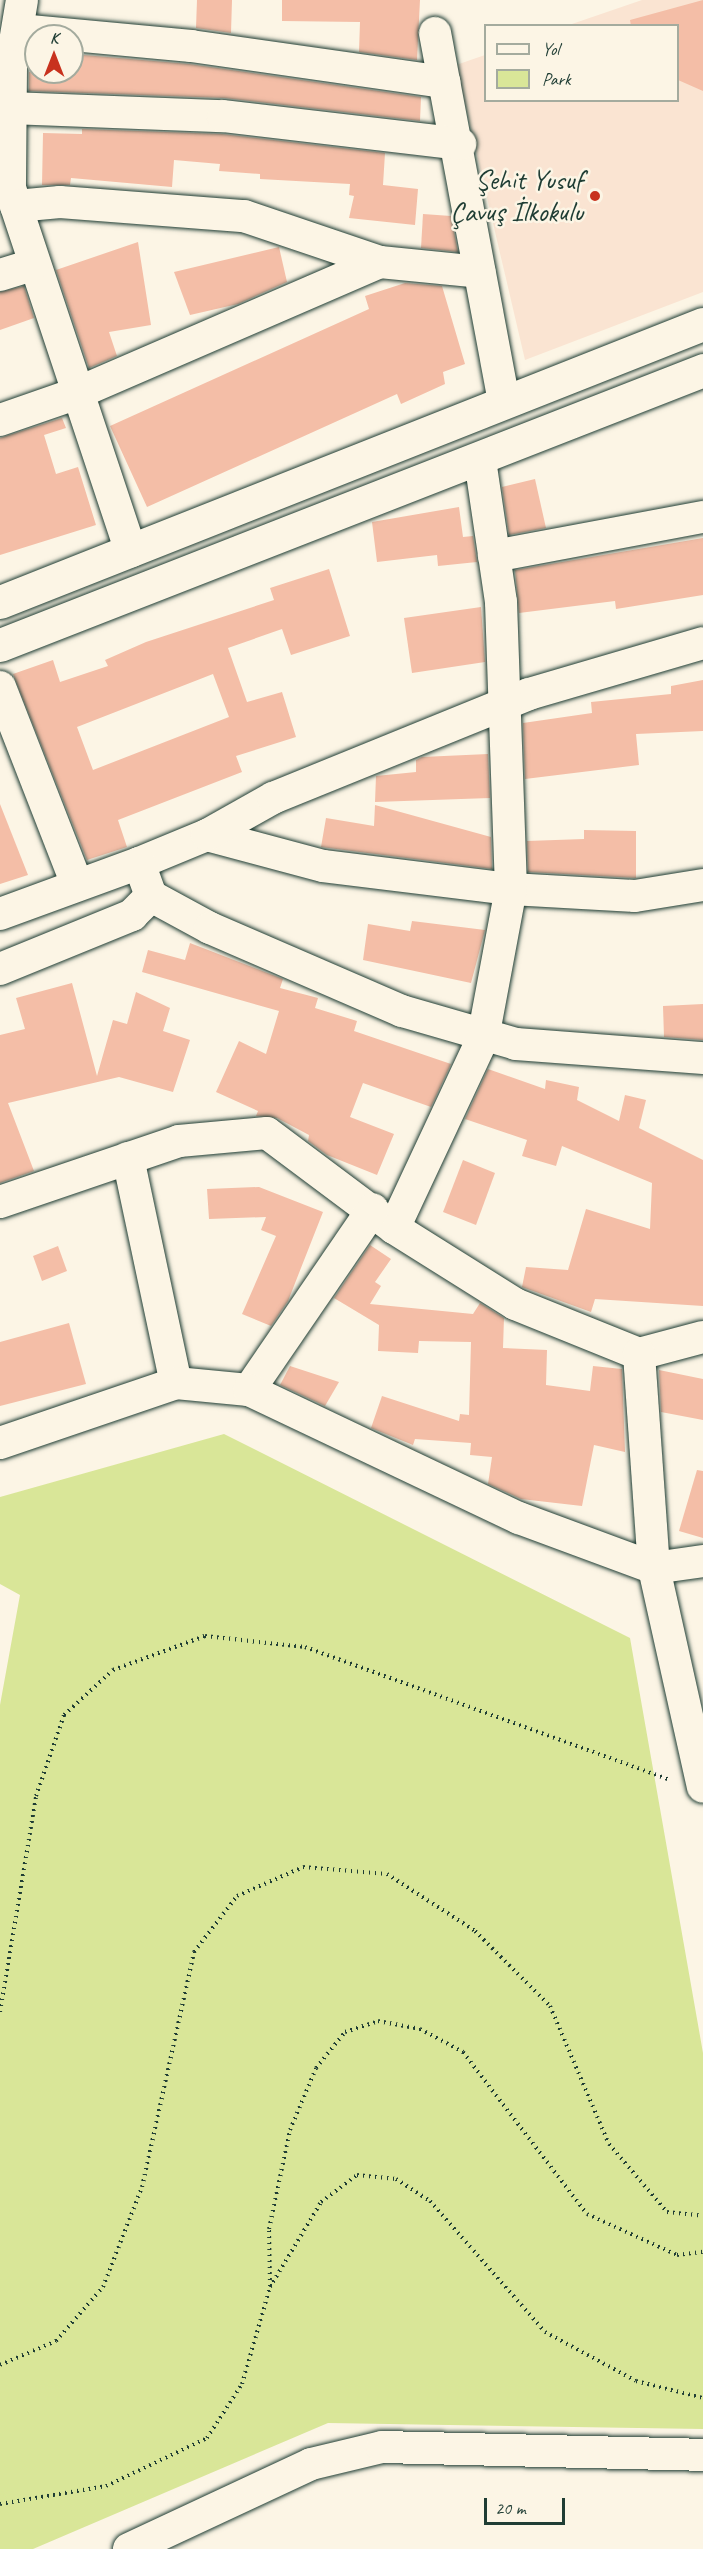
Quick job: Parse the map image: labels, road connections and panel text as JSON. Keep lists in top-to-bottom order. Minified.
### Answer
{"places":["Şehit Yusuf Çavuş İlkokulu"],"legend":["Yol","Park"],"scale_bar":"20 m","north":"top"}
